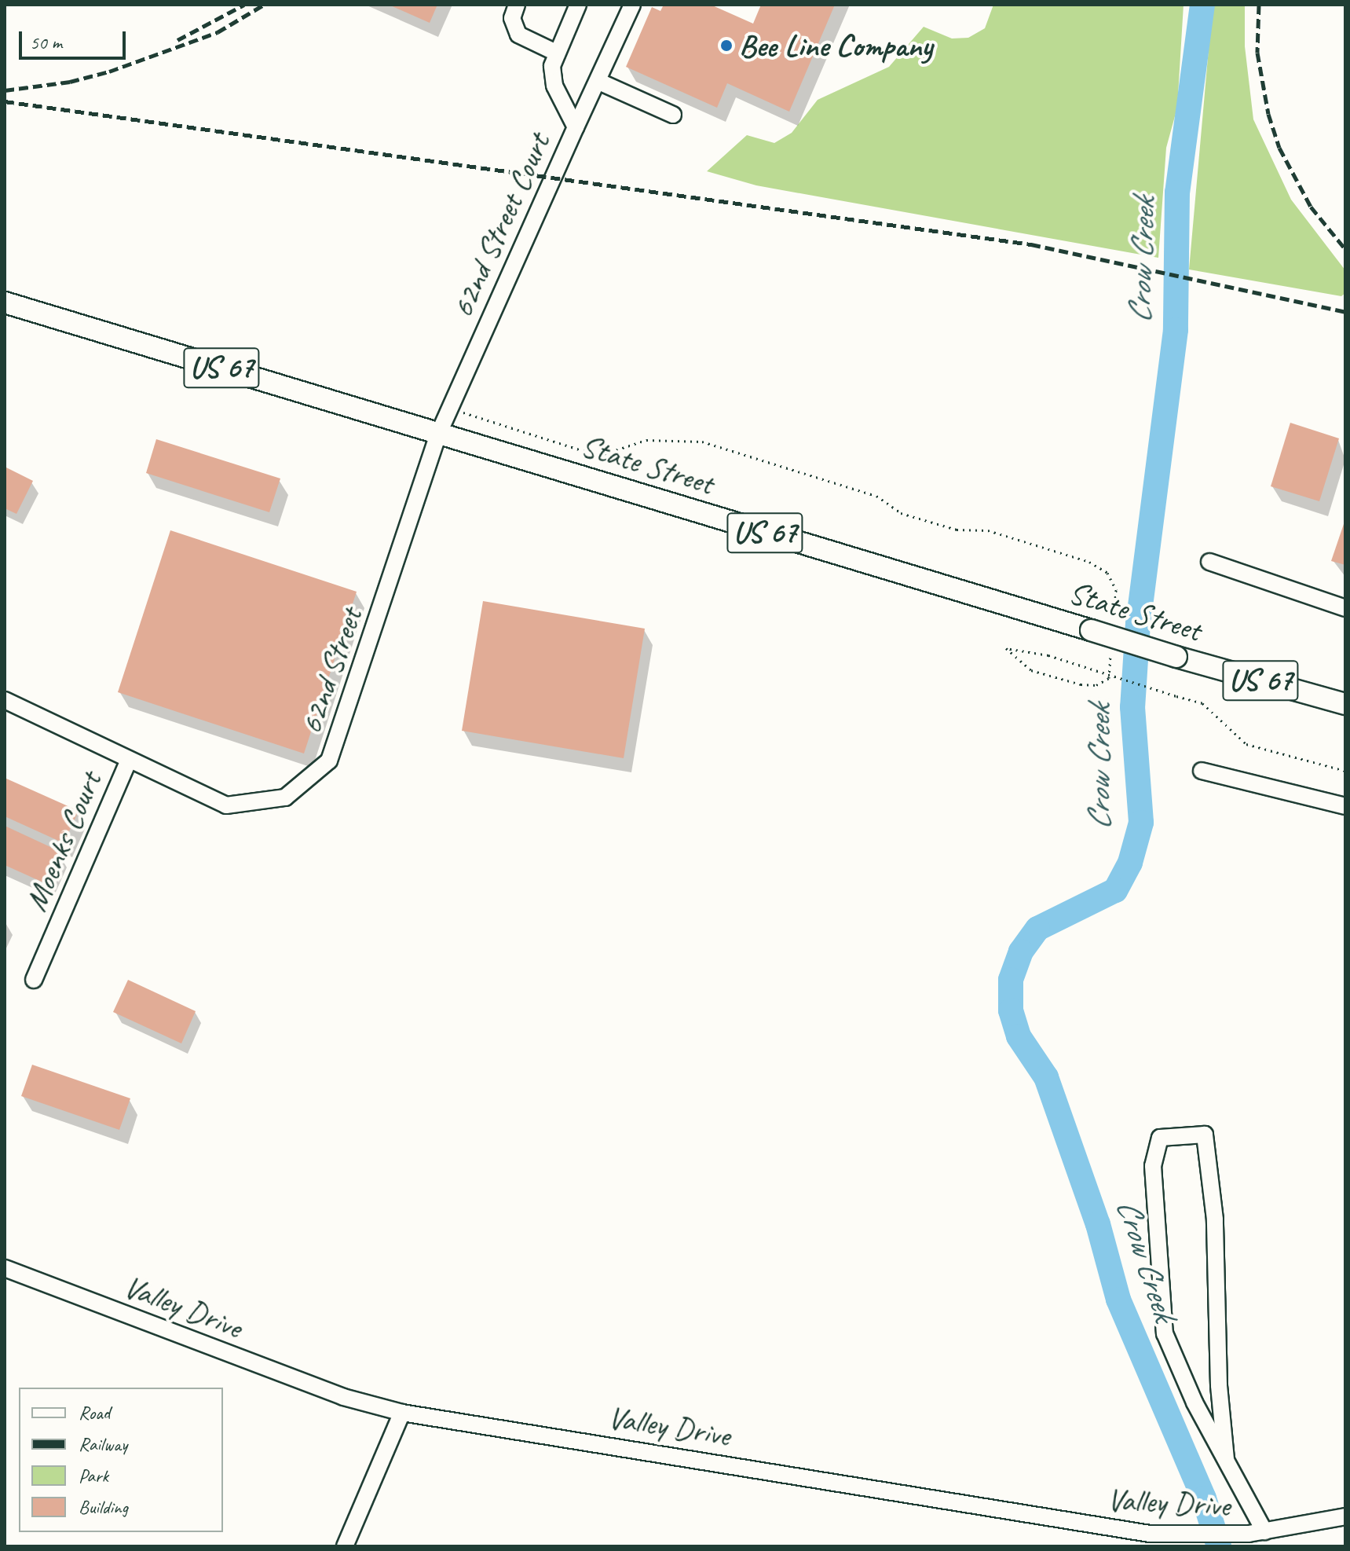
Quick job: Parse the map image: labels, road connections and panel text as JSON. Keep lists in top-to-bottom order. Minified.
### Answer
{"streets":{"main road":["US 67","State Street"],"street":["62nd Street Court","62nd Street","Moenks Court","Valley Drive"]},"crossings":[["62nd Street Court","State Street"],["62nd Street Court","62nd Street"],["State Street","62nd Street"],["62nd Street","Moenks Court"]],"water":["Crow Creek"],"places":["Bee Line Company"],"legend":["Road","Railway","Park","Building"],"scale_bar":"50 m"}
